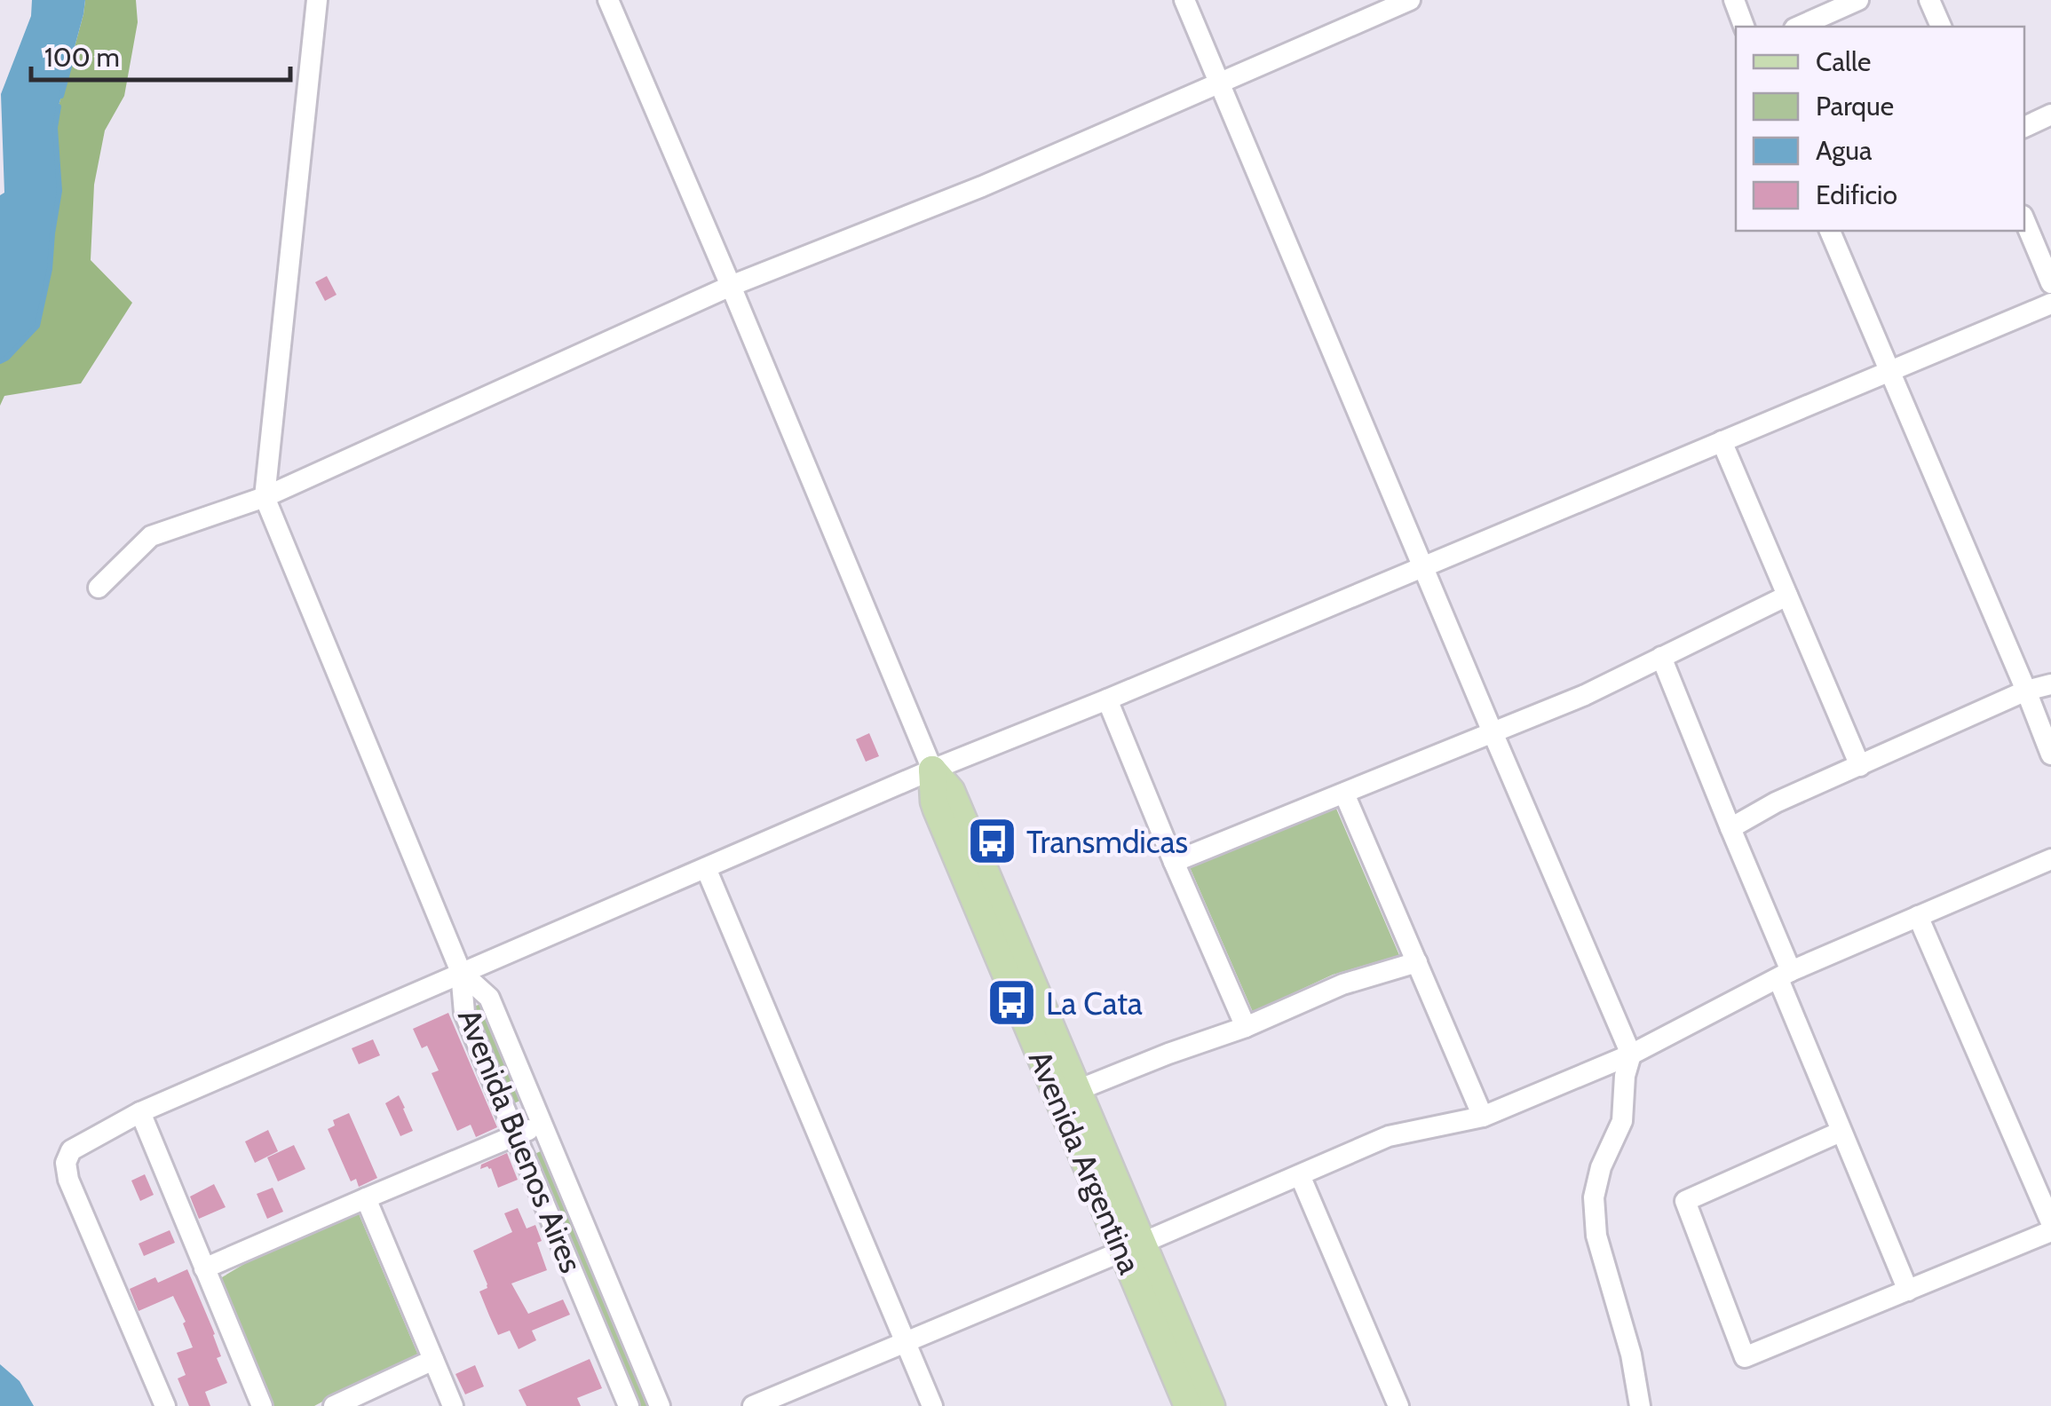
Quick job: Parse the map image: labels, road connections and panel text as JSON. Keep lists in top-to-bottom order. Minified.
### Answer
{"streets":{"main road":["Avenida Argentina"],"street":["Avenida Buenos Aires"]},"places":{"bus stop":["Transmdicas","La Cata"]},"legend":["Calle","Parque","Agua","Edificio"],"scale_bar":"100 m"}
